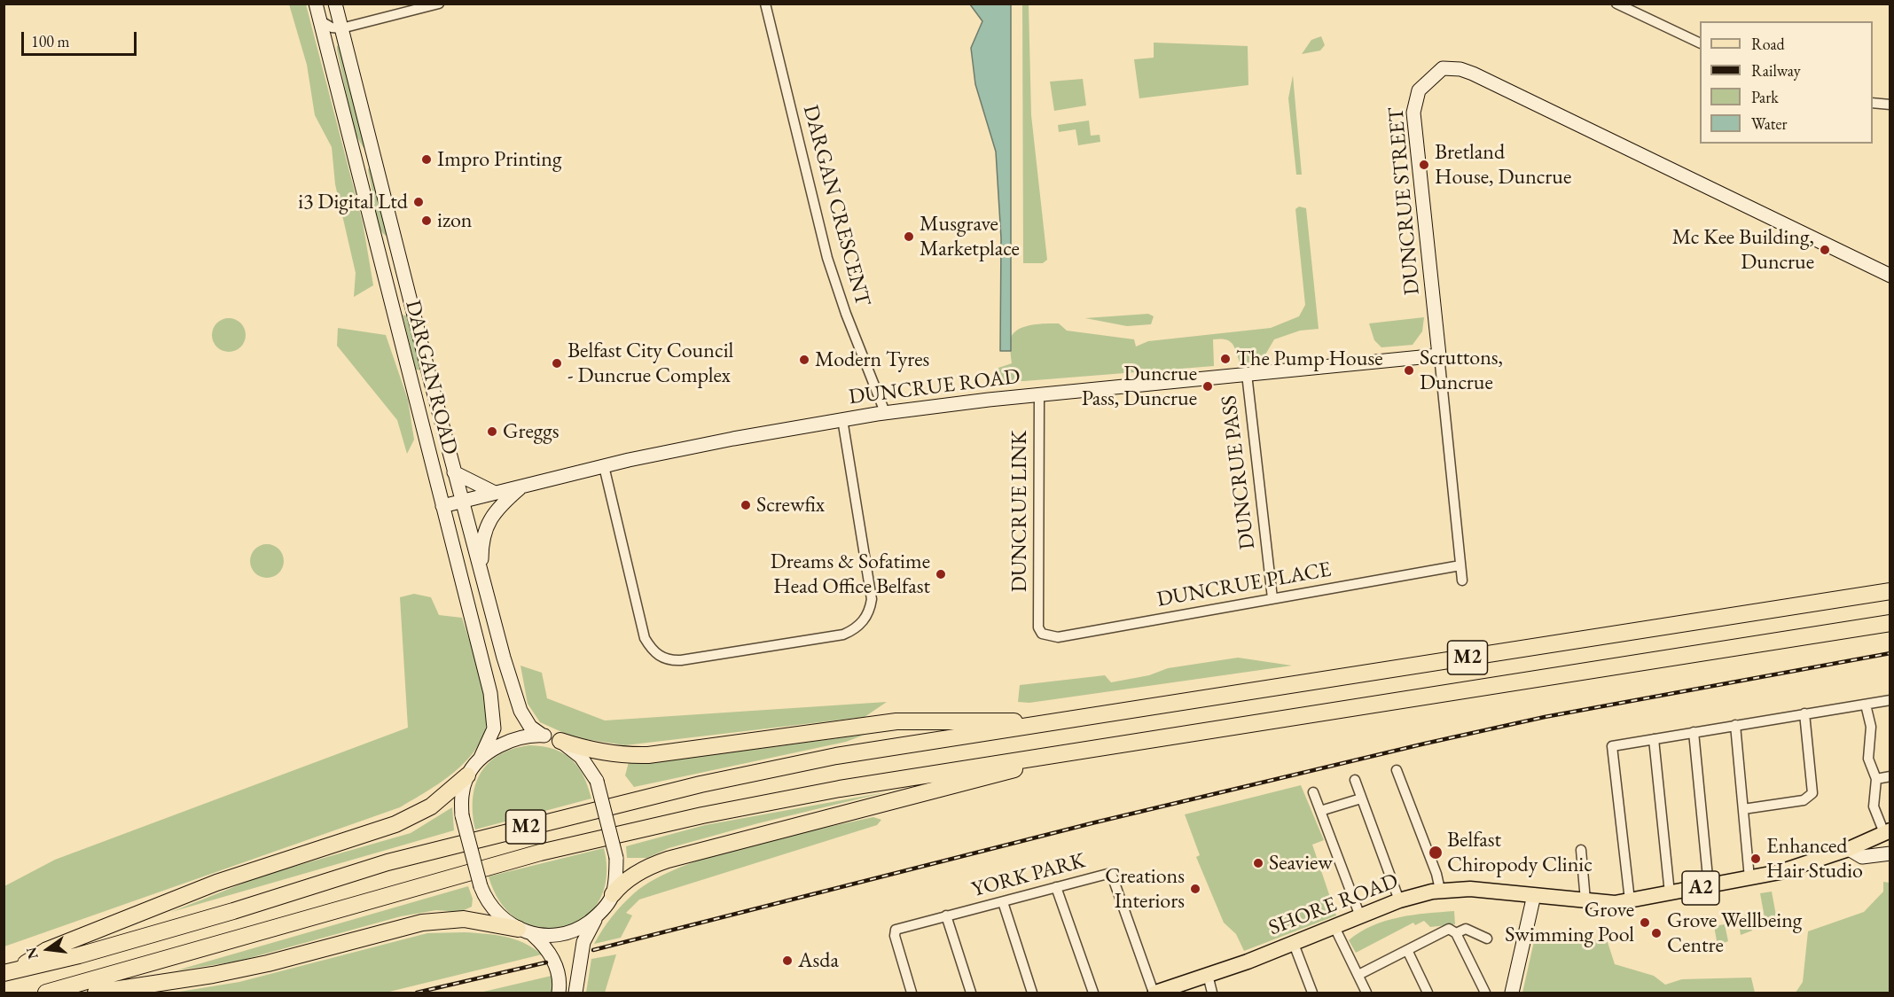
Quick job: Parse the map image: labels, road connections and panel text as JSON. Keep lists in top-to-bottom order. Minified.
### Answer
{"streets":{"highway":["M2"],"main road":["A2","SHORE ROAD"],"street":["DUNCRUE STREET","DARGAN CRESCENT","DARGAN ROAD","DUNCRUE ROAD","DUNCRUE PASS","DUNCRUE LINK","DUNCRUE PLACE","YORK PARK"]},"crossings":[["DUNCRUE STREET","DUNCRUE ROAD"],["DUNCRUE STREET","DUNCRUE PLACE"],["DARGAN CRESCENT","DUNCRUE ROAD"],["DARGAN ROAD","DUNCRUE ROAD"],["DUNCRUE ROAD","DUNCRUE PASS"],["DUNCRUE ROAD","DUNCRUE LINK"],["DUNCRUE PASS","DUNCRUE PLACE"],["DUNCRUE LINK","DUNCRUE PLACE"],["YORK PARK","SHORE ROAD"],["A2","SHORE ROAD"]],"places":["Impro Printing","Bretland House, Duncrue","i3 Digital Ltd","izon","Musgrave Marketplace","Mc Kee Building, Duncrue","The Pump House","Modern Tyres","Belfast City Council - Duncrue Complex","Scruttons, Duncrue","Duncrue Pass, Duncrue","Greggs","Screwfix","Dreams & Sofatime Head Office Belfast","Belfast Chiropody Clinic","Enhanced Hair Studio","Seaview","Creations Interiors","Grove Swimming Pool","Grove Wellbeing Centre","Asda"],"legend":["Road","Railway","Park","Water"],"scale_bar":"100 m","north":"left"}
